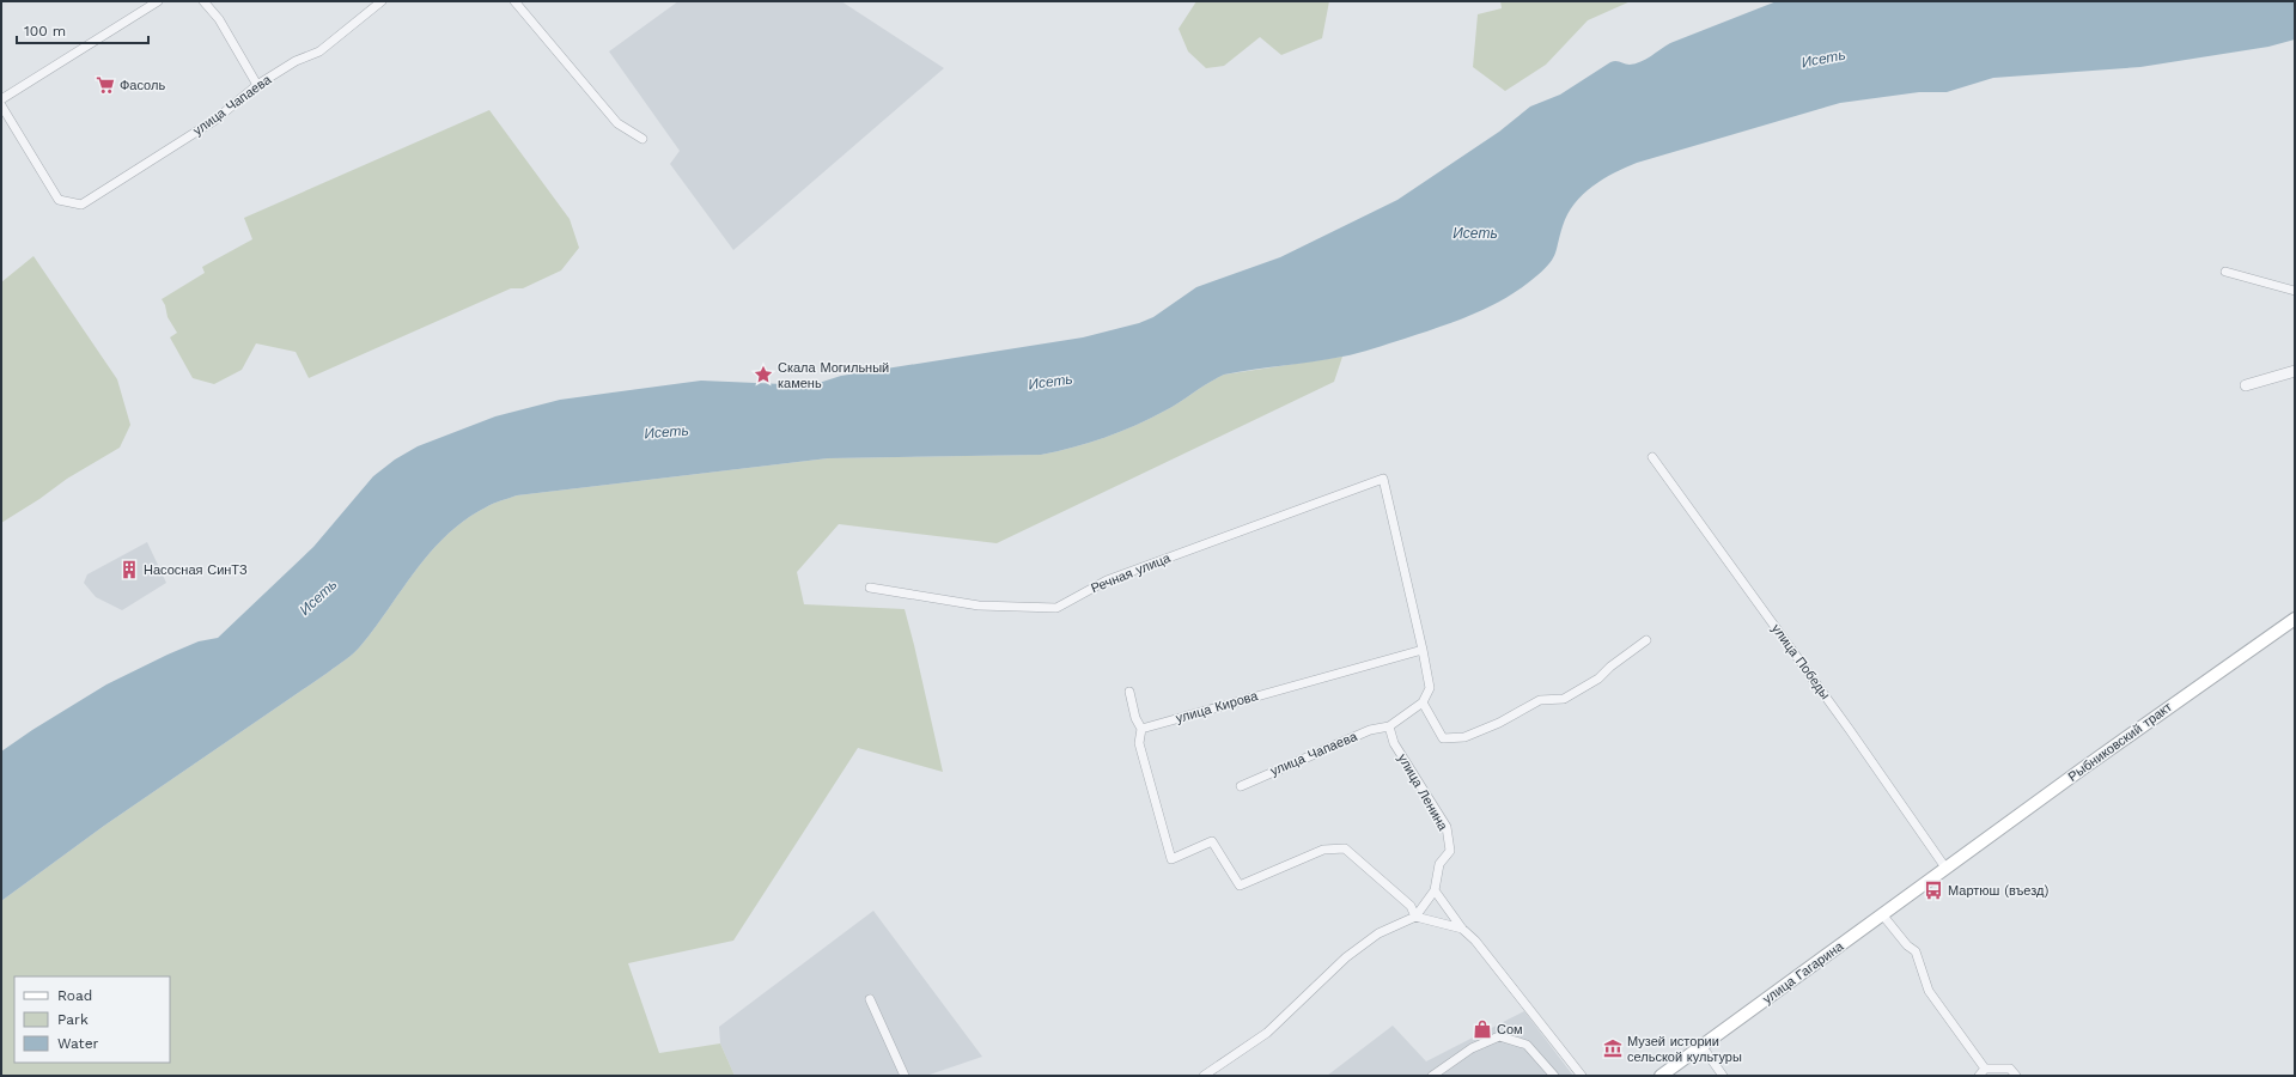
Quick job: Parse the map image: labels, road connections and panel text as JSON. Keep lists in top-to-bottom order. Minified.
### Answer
{"streets":{"main road":["Рыбниковский тракт","улица Гагарина"],"street":["улица Чапаева","Речная улица","улица Победы","улица Кирова","улица Ленина"]},"crossings":[["улица Чапаева","улица Ленина"],["Речная улица","улица Кирова"],["улица Победы","Рыбниковский тракт"],["улица Победы","улица Гагарина"],["Рыбниковский тракт","улица Гагарина"]],"water":["Исеть"],"places":{"supermarket":["Фасоль"],"place":["Скала Могильный камень"],"building":["Насосная СинТЗ"],"bus stop":["Мартюш (въезд)"],"shop":["Сом"],"museum":["Музей истории сельской культуры"]},"legend":["Road","Park","Water"],"scale_bar":"100 m"}
